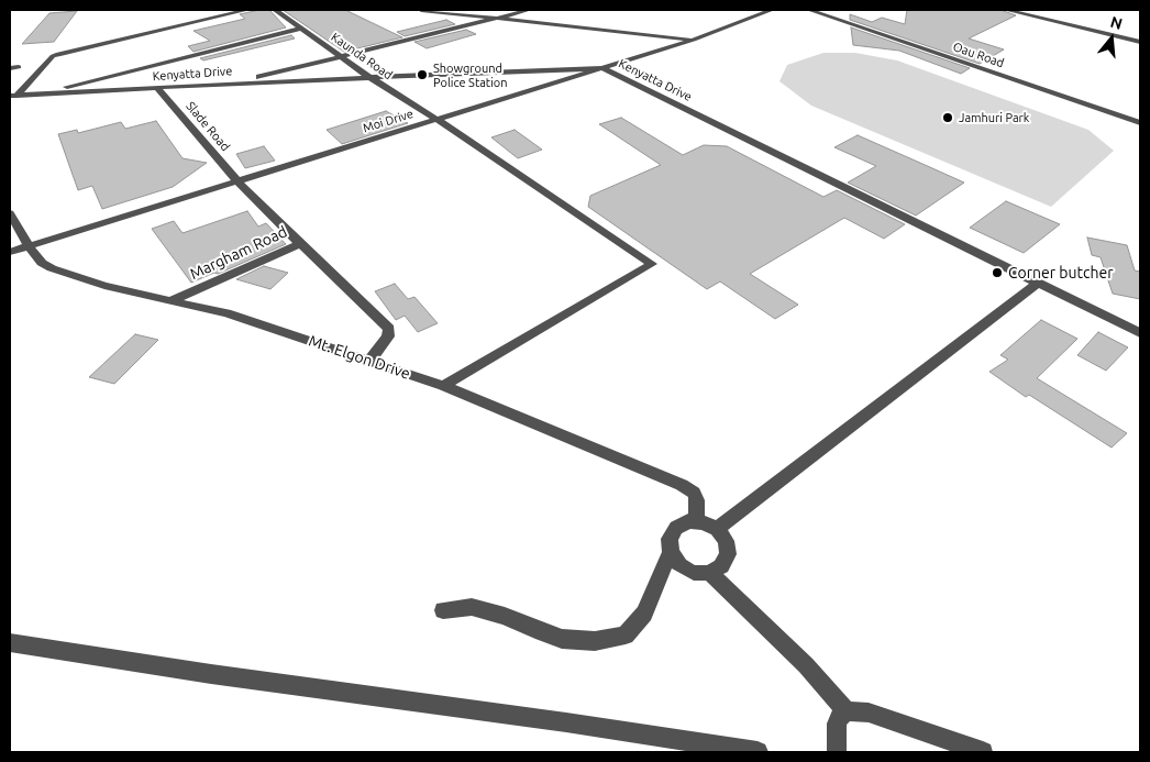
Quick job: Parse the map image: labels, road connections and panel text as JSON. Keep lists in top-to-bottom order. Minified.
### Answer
{"streets":{"street":["Oau Road","Kaunda Road","Kenyatta Drive","Moi Drive","Slade Road","Margham Road","Mt. Elgon Drive"]},"crossings":[["Kaunda Road","Kenyatta Drive"],["Kaunda Road","Moi Drive"],["Kaunda Road","Mt. Elgon Drive"],["Kenyatta Drive","Moi Drive"],["Kenyatta Drive","Slade Road"],["Moi Drive","Slade Road"],["Moi Drive","Margham Road"],["Moi Drive","Mt. Elgon Drive"],["Slade Road","Margham Road"],["Margham Road","Mt. Elgon Drive"]],"places":["Showground Police Station","Jamhuri Park","Corner butcher"],"north":"top"}
